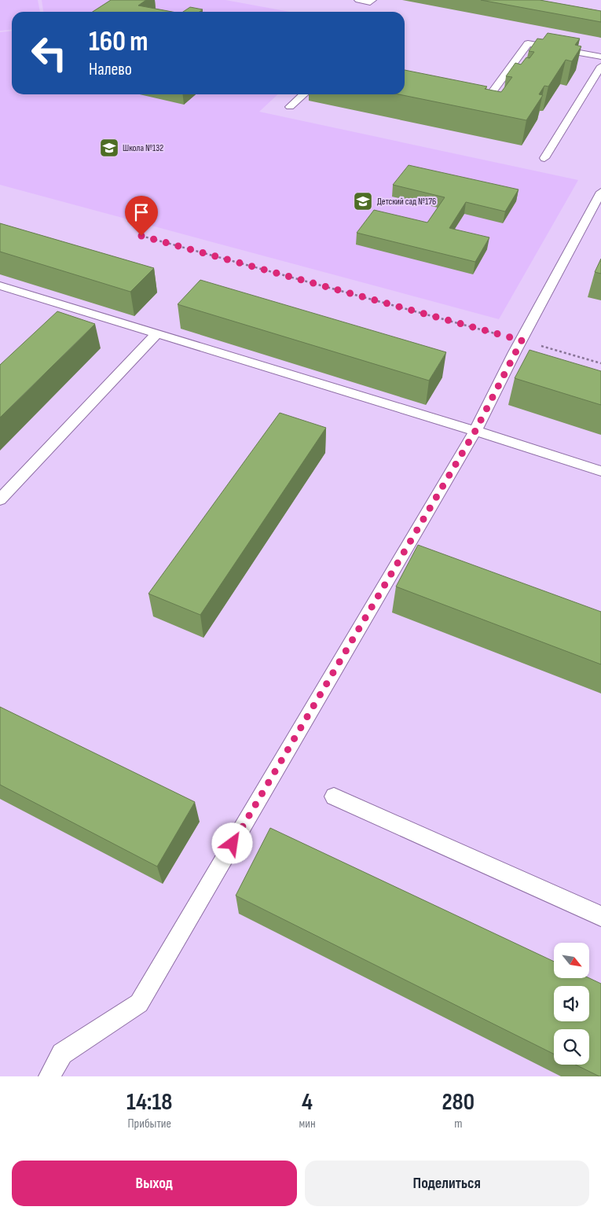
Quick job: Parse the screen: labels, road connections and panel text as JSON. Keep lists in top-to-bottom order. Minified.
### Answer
{"places":{"school or university":["Школа №132","Детский сад №176"]},"north":"bottom right","page":{"turn":["160 m","Налево"],"eta":["14:18","Прибытие","4","мин","280","m"],"buttons":["Выход","Поделиться"]}}
